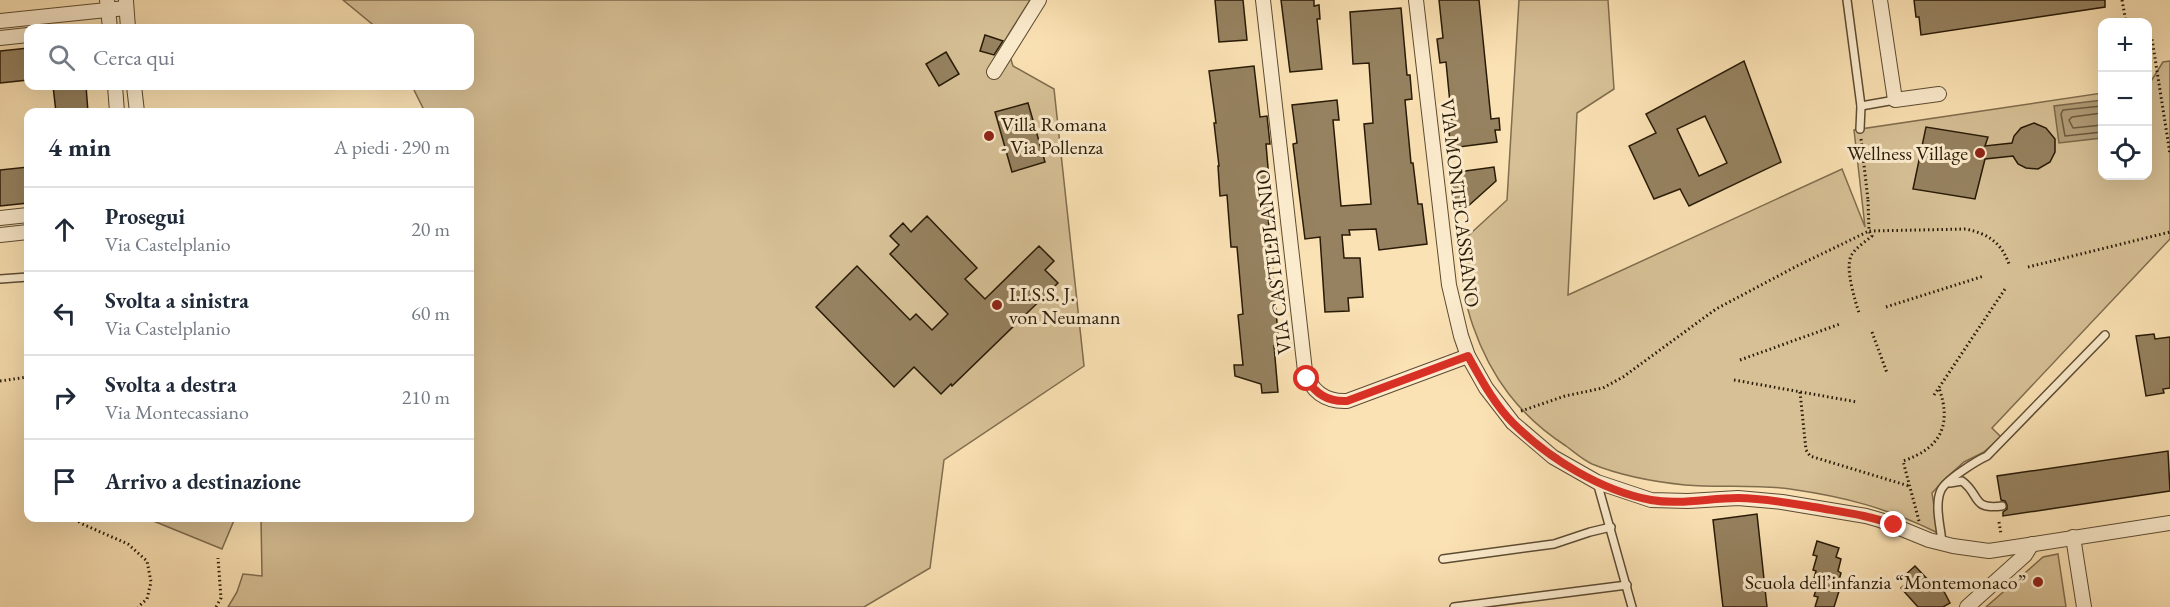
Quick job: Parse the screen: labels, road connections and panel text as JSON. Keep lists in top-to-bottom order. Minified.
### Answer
{"streets":{"street":["VIA MONTECASSIANO","VIA CASTELPLANIO"]},"crossings":[["VIA MONTECASSIANO","VIA CASTELPLANIO"]],"places":["Villa Romana - Via Pollenza","Wellness Village","I.I.S.S. J. von Neumann","Scuola dell’infanzia “Montemonaco”"],"page":{"map_buttons":["+","−"],"search":"Cerca qui","heading":["4 min","A piedi · 290 m"],"list":[["Prosegui","Via Castelplanio","20 m"],["Svolta a sinistra","Via Castelplanio","60 m"],["Svolta a destra","Via Montecassiano","210 m"],"Arrivo a destinazione"]}}
